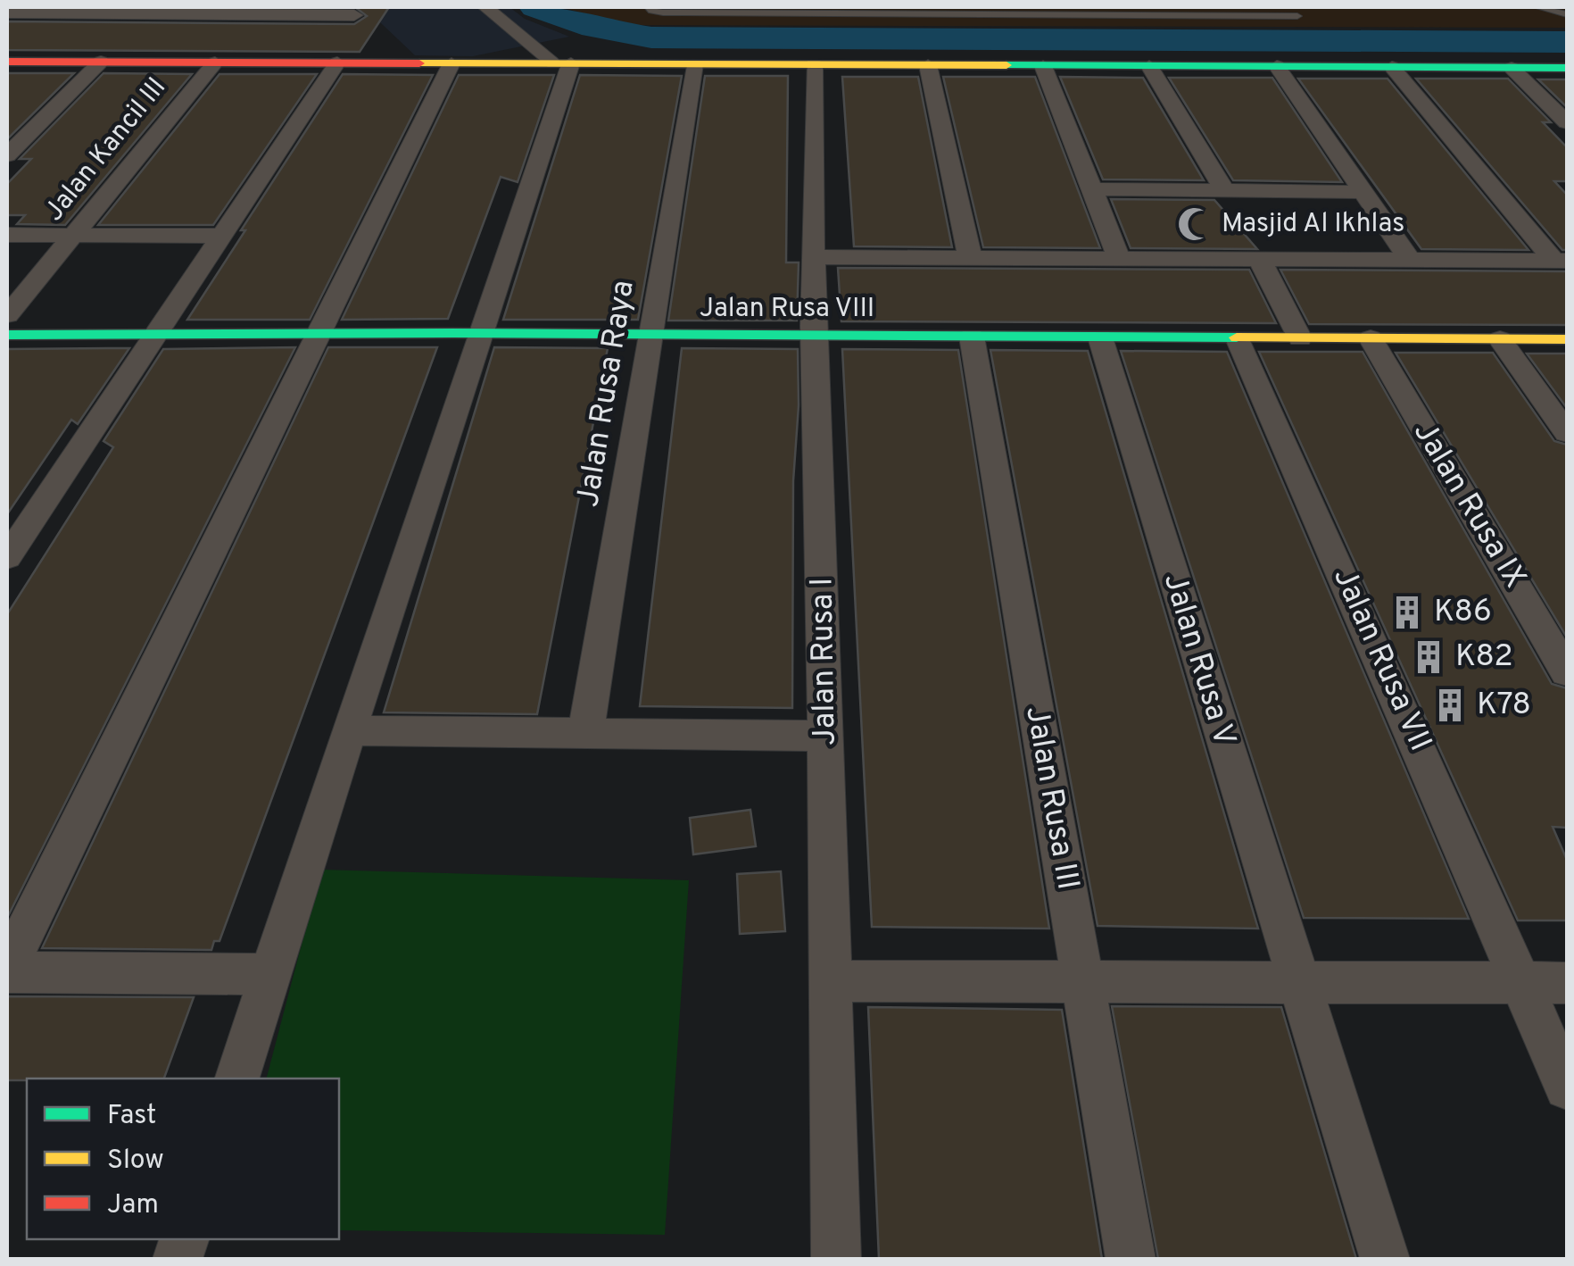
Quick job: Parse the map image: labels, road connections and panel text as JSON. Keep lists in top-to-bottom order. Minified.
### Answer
{"streets":{"street":["Jalan Kancil III","Jalan Rusa VIII","Jalan Rusa Raya","Jalan Rusa IX","Jalan Rusa V","Jalan Rusa VII","Jalan Rusa I","Jalan Rusa III"]},"crossings":[["Jalan Rusa VIII","Jalan Rusa Raya"],["Jalan Rusa VIII","Jalan Rusa IX"],["Jalan Rusa VIII","Jalan Rusa V"],["Jalan Rusa VIII","Jalan Rusa VII"],["Jalan Rusa VIII","Jalan Rusa I"],["Jalan Rusa VIII","Jalan Rusa III"]],"places":{"mosque":["Masjid Al Ikhlas"],"building":["K86","K82","K78"]},"legend":["Fast","Slow","Jam"]}
